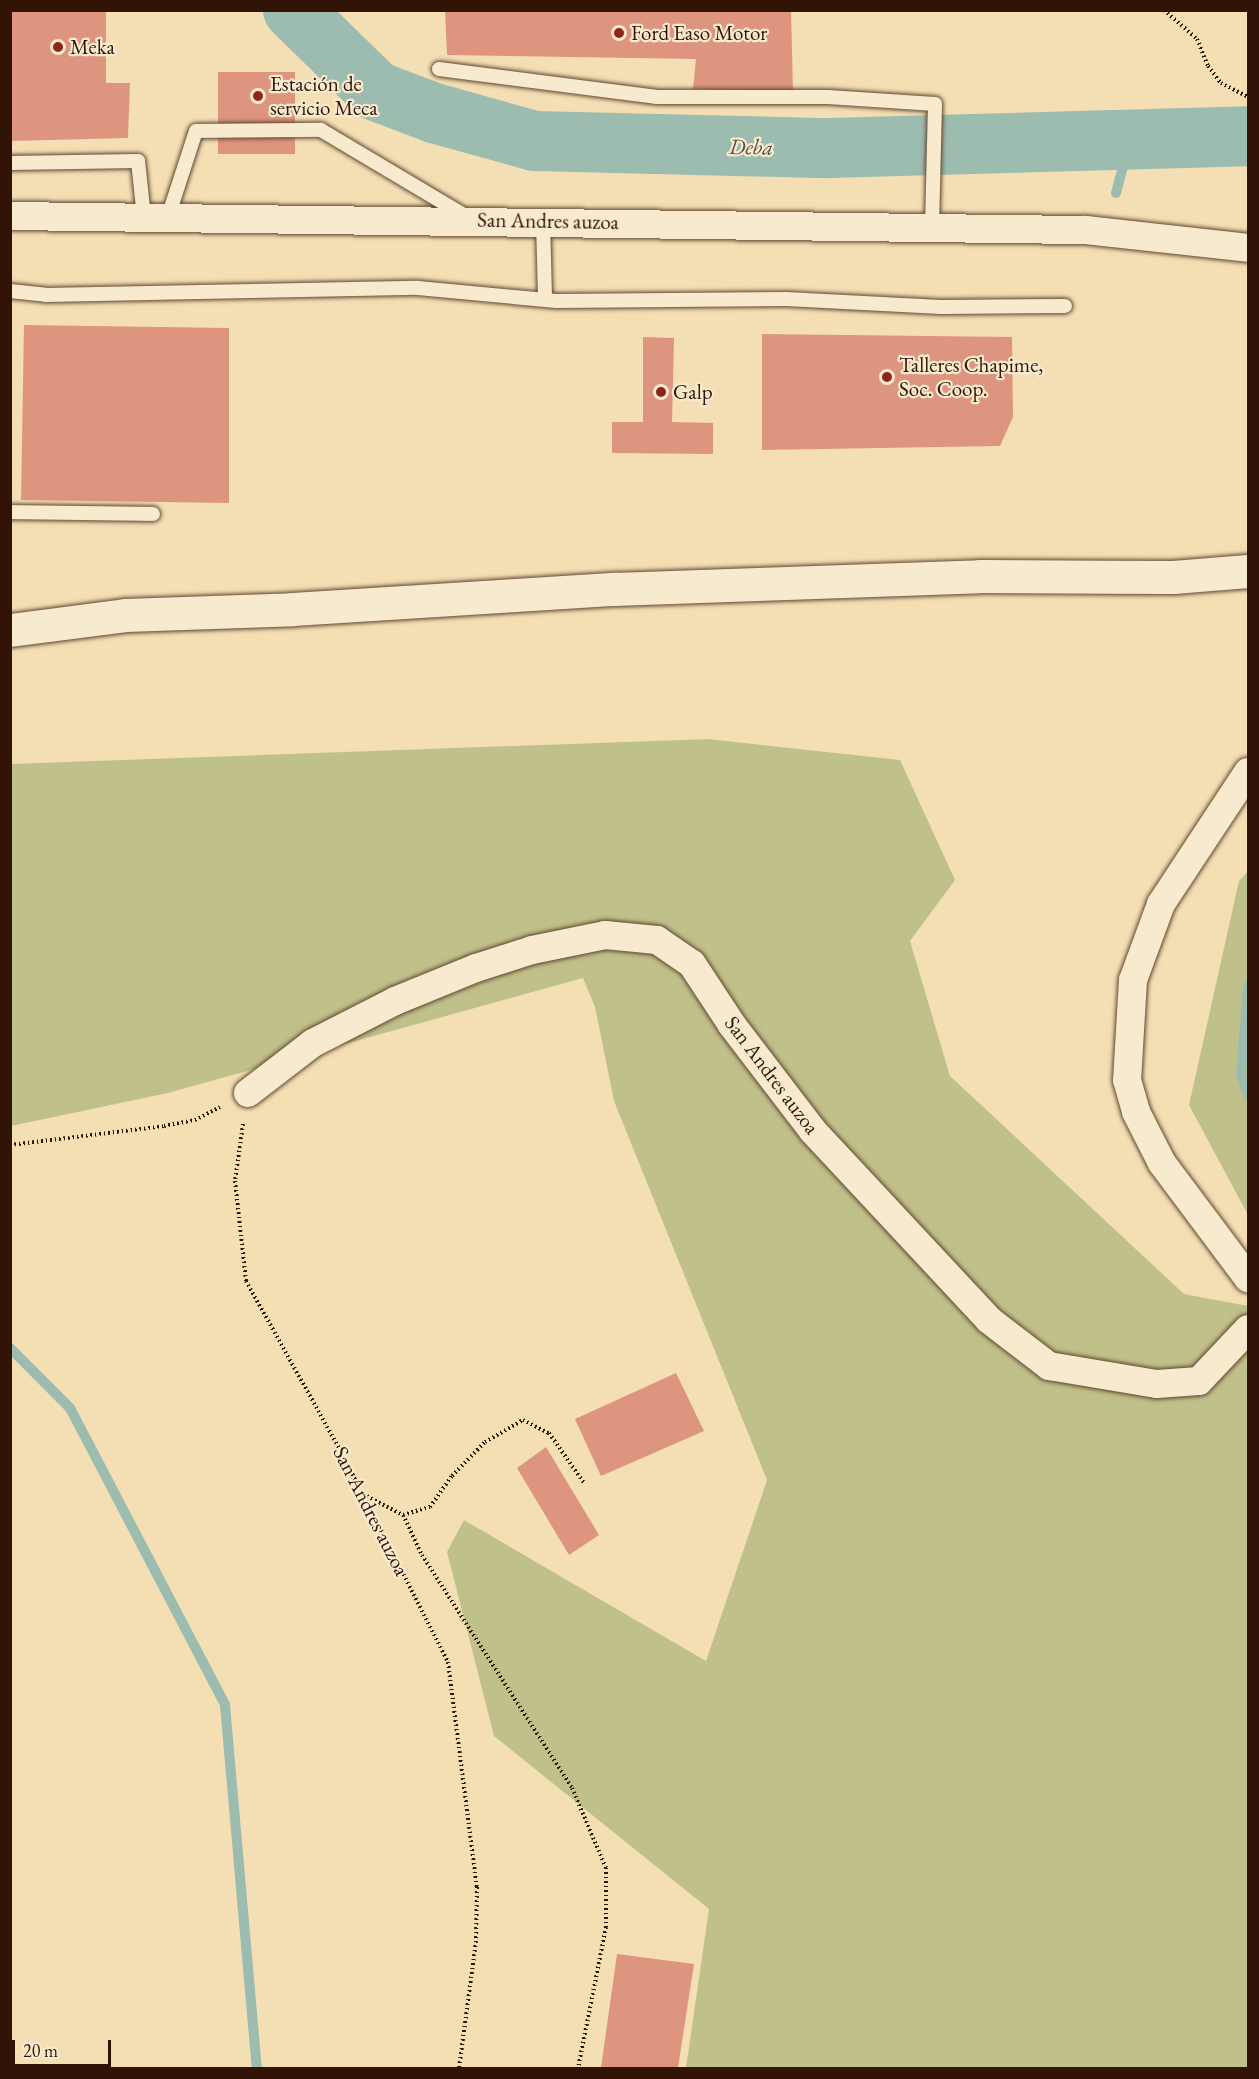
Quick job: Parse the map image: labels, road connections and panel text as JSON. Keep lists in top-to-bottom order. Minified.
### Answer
{"streets":{"street":["San Andres auzoa"]},"water":["Deba"],"places":["Ford Easo Motor","Meka","Estación de servicio Meca","Talleres Chapime, Soc. Coop.","Galp"],"scale_bar":"20 m"}
